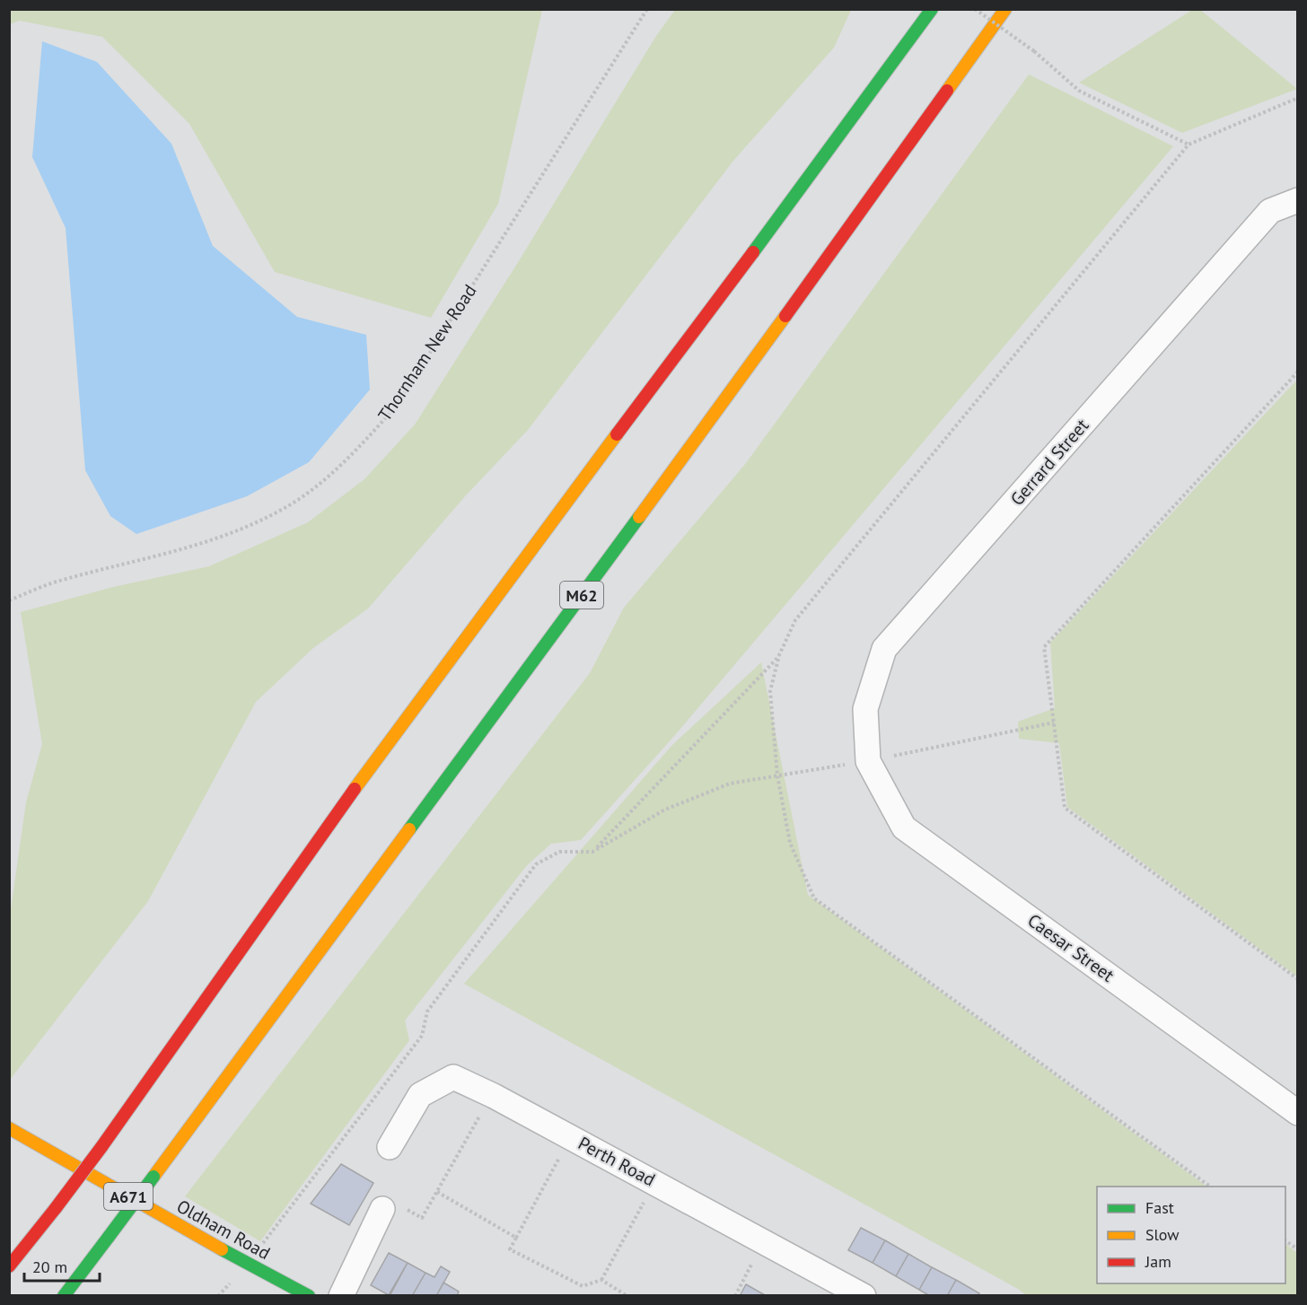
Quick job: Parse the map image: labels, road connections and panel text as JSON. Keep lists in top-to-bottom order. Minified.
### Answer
{"streets":{"main road":["M62","A671","Oldham Road"],"street":["Gerrard Street","Caesar Street","Perth Road"],"path":["Thornham New Road"]},"crossings":[["Gerrard Street","Caesar Street"]],"legend":["Fast","Slow","Jam"],"scale_bar":"20 m"}
